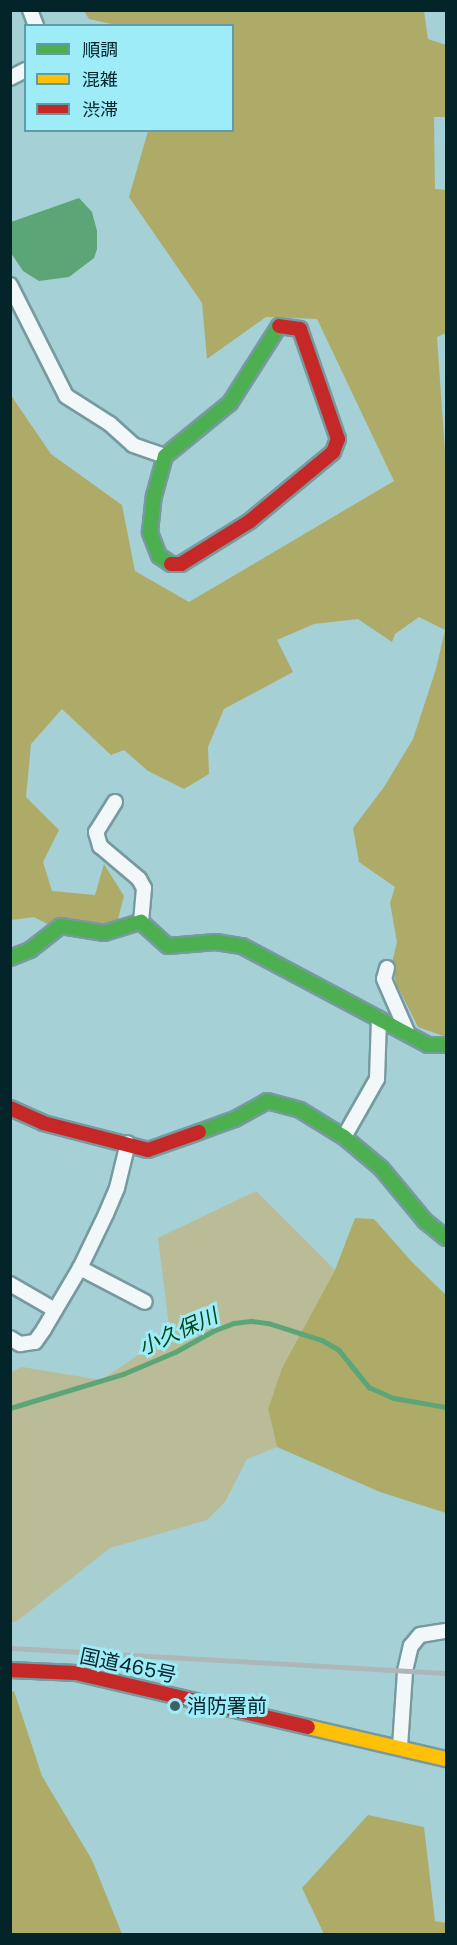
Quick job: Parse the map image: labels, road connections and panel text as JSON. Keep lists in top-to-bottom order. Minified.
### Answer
{"streets":{"main road":["国道465号"]},"water":["小久保川"],"places":["消防署前"],"legend":["順調","混雑","渋滞"]}
